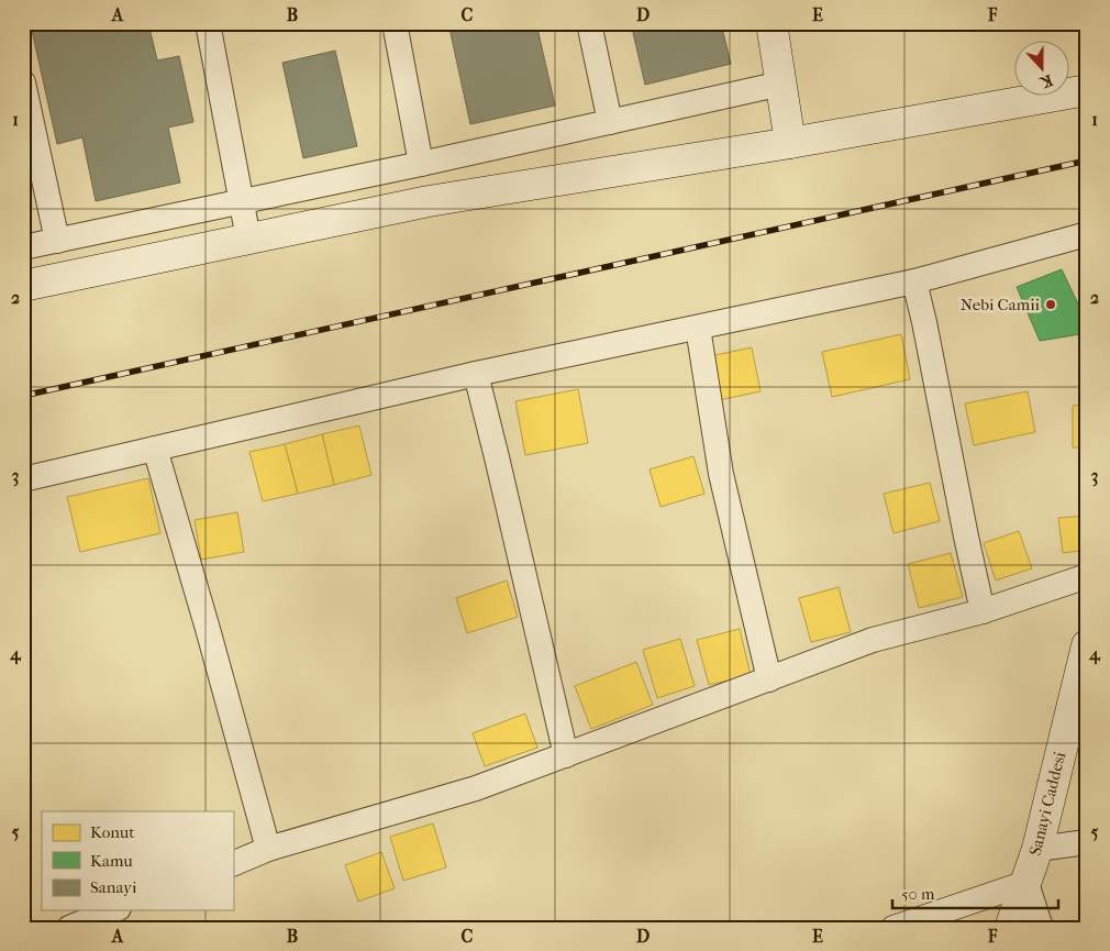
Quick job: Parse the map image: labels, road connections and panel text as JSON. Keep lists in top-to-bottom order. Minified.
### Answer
{"streets":{"street":["Sanayi Caddesi"]},"places":["Nebi Camii"],"legend":["Konut","Kamu","Sanayi"],"scale_bar":"50 m","north":"bottom","grid":{"columns":["A","B","C","D","E","F"],"rows":["1","2","3","4","5"]}}
